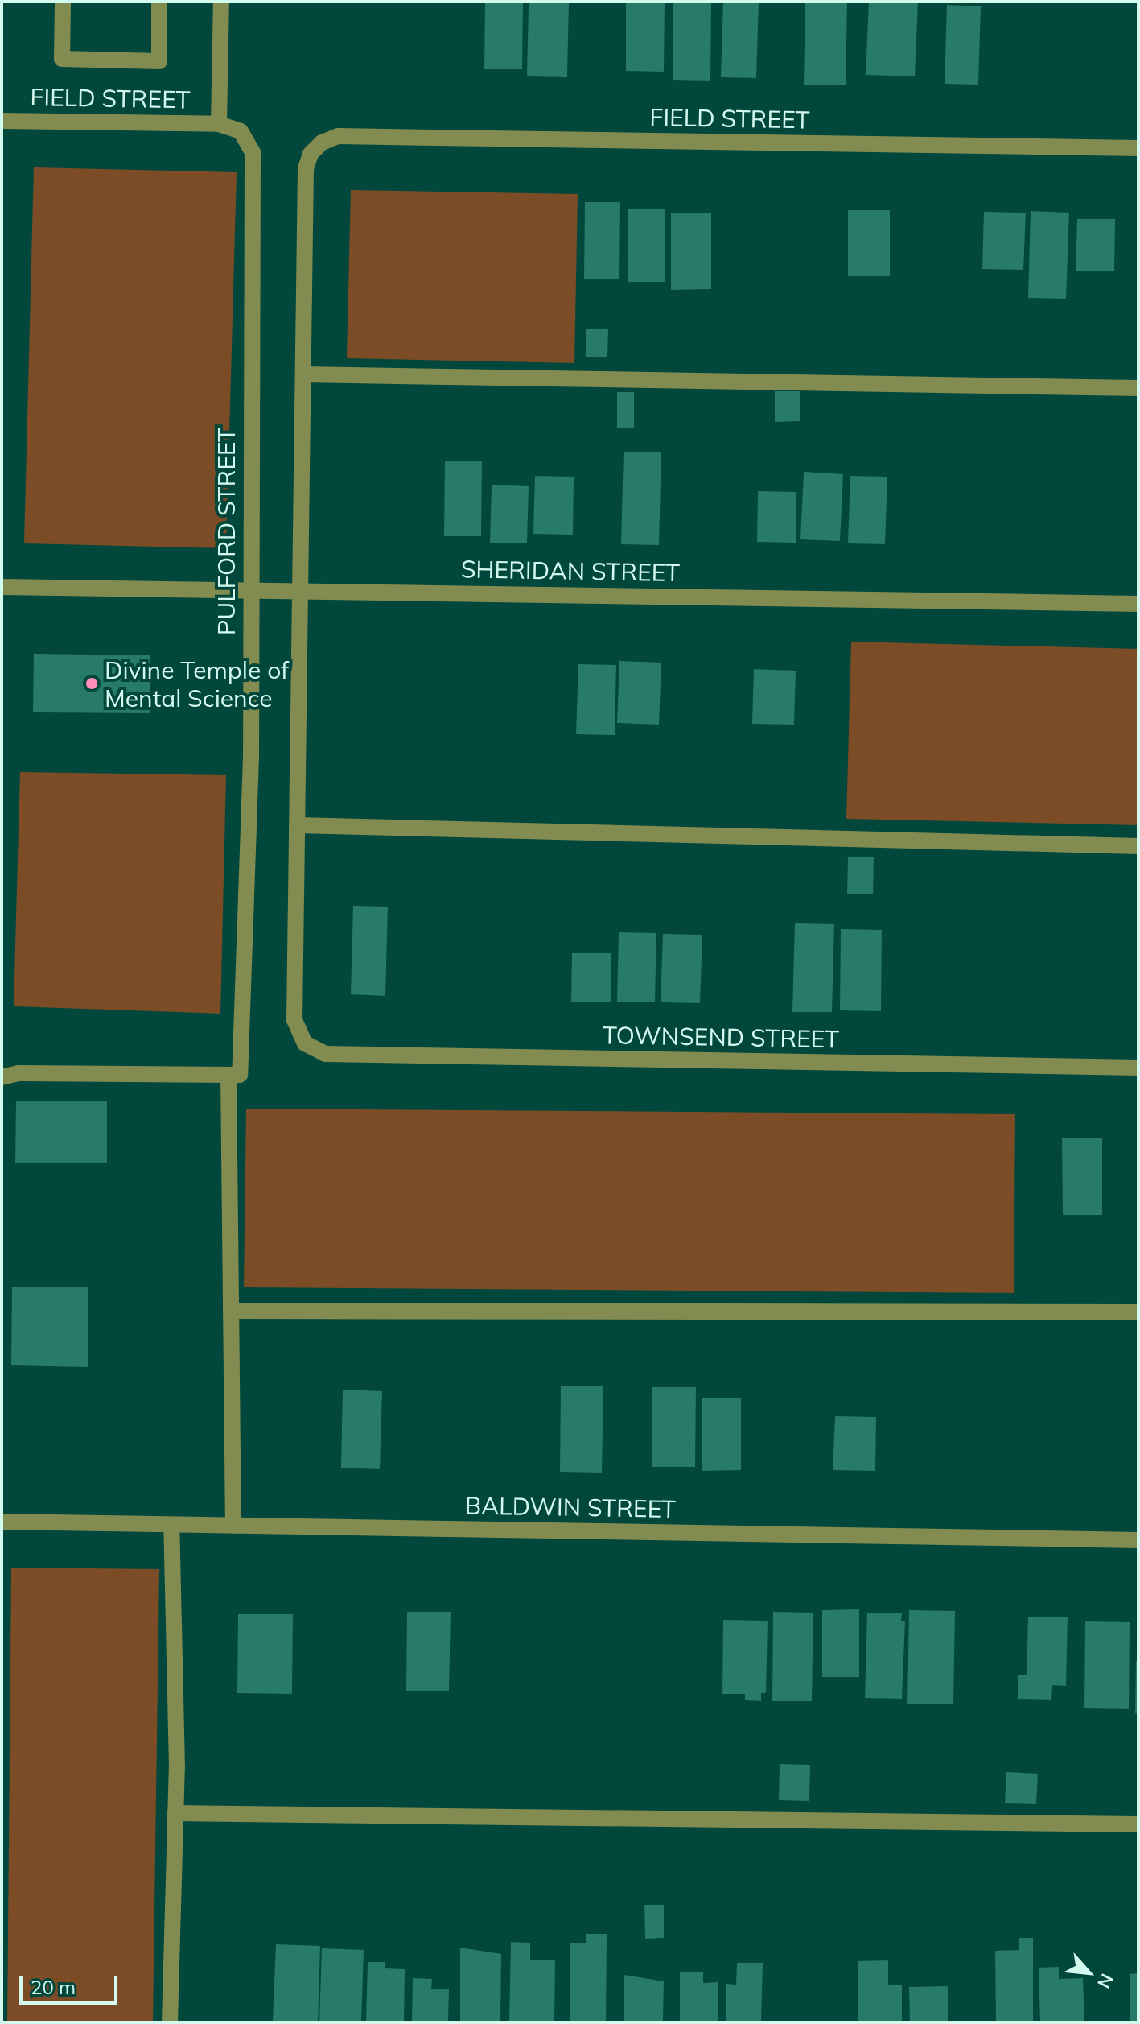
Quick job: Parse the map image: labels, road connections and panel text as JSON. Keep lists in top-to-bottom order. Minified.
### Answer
{"streets":{"street":["FIELD STREET","PULFORD STREET","SHERIDAN STREET","TOWNSEND STREET","BALDWIN STREET"]},"crossings":[["FIELD STREET","PULFORD STREET"],["PULFORD STREET","SHERIDAN STREET"],["PULFORD STREET","BALDWIN STREET"]],"places":["Divine Temple of Mental Science"],"scale_bar":"20 m","north":"bottom right"}
